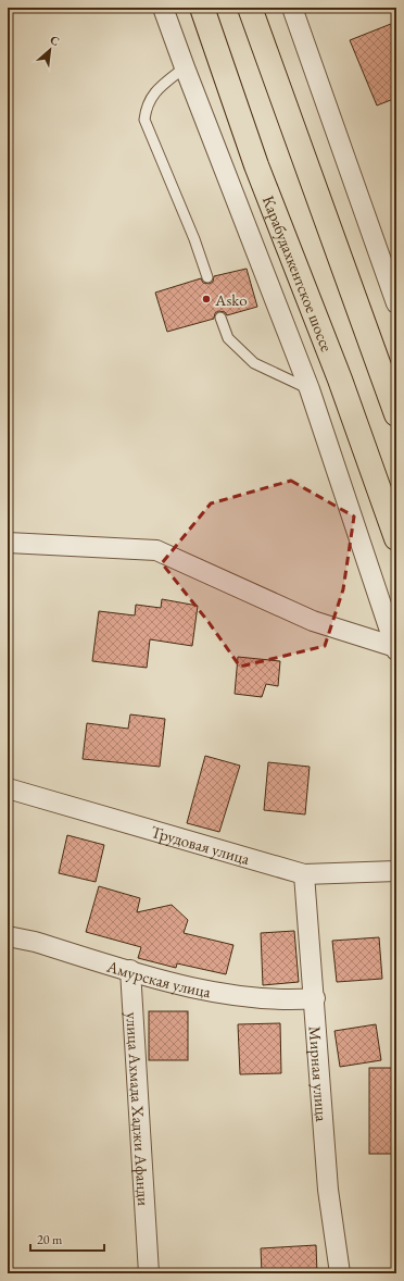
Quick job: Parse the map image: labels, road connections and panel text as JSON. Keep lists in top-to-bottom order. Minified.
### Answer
{"streets":{"highway":["Карабудахкентское шоссе"],"street":["Трудовая улица","Амурская улица","Мирная улица","улица Ахмада Хаджи Афанди"]},"crossings":[["Трудовая улица","Мирная улица"],["Амурская улица","Мирная улица"],["Амурская улица","улица Ахмада Хаджи Афанди"]],"places":["Asko"],"scale_bar":"20 m","north":"top right"}
